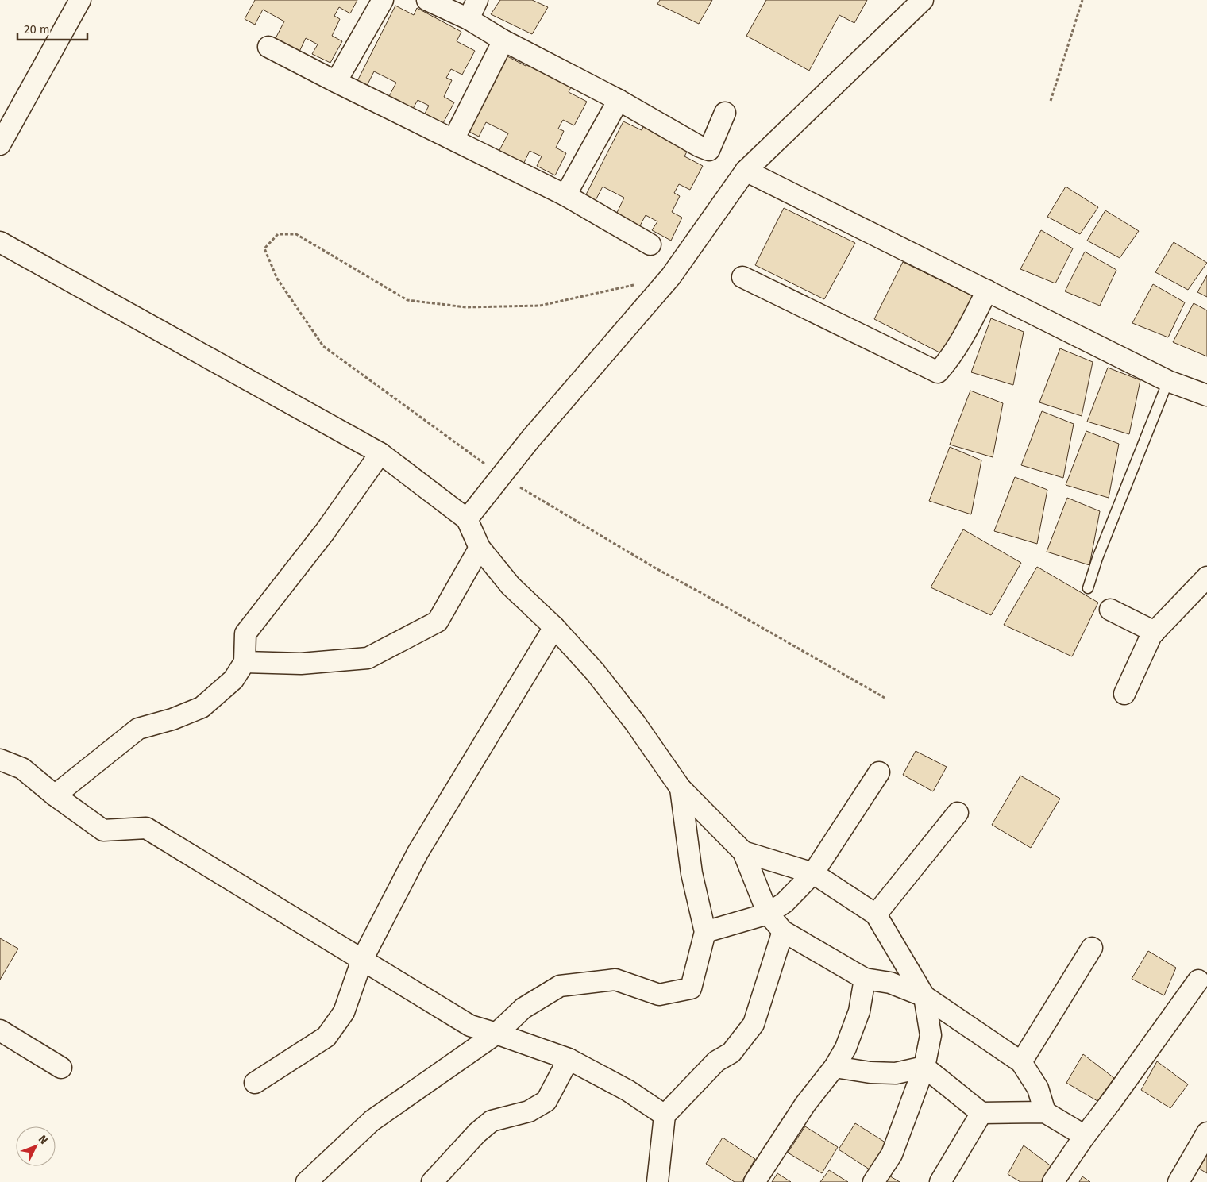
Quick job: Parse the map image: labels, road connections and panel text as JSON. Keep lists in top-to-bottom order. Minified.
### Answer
{"scale_bar":"20 m","north":"top right"}
